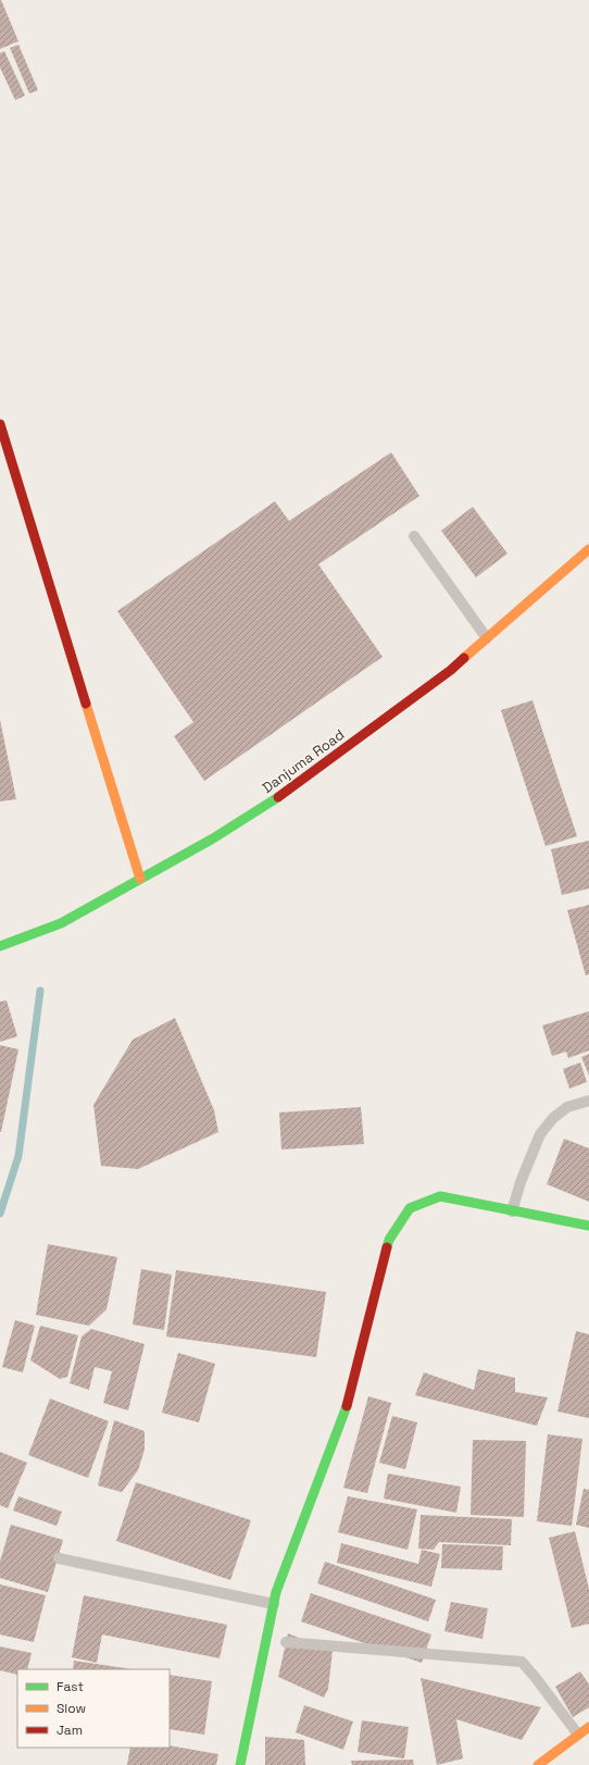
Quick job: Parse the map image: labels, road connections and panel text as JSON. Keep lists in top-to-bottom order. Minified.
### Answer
{"streets":{"street":["Danjuma Road"]},"legend":["Fast","Slow","Jam"]}
